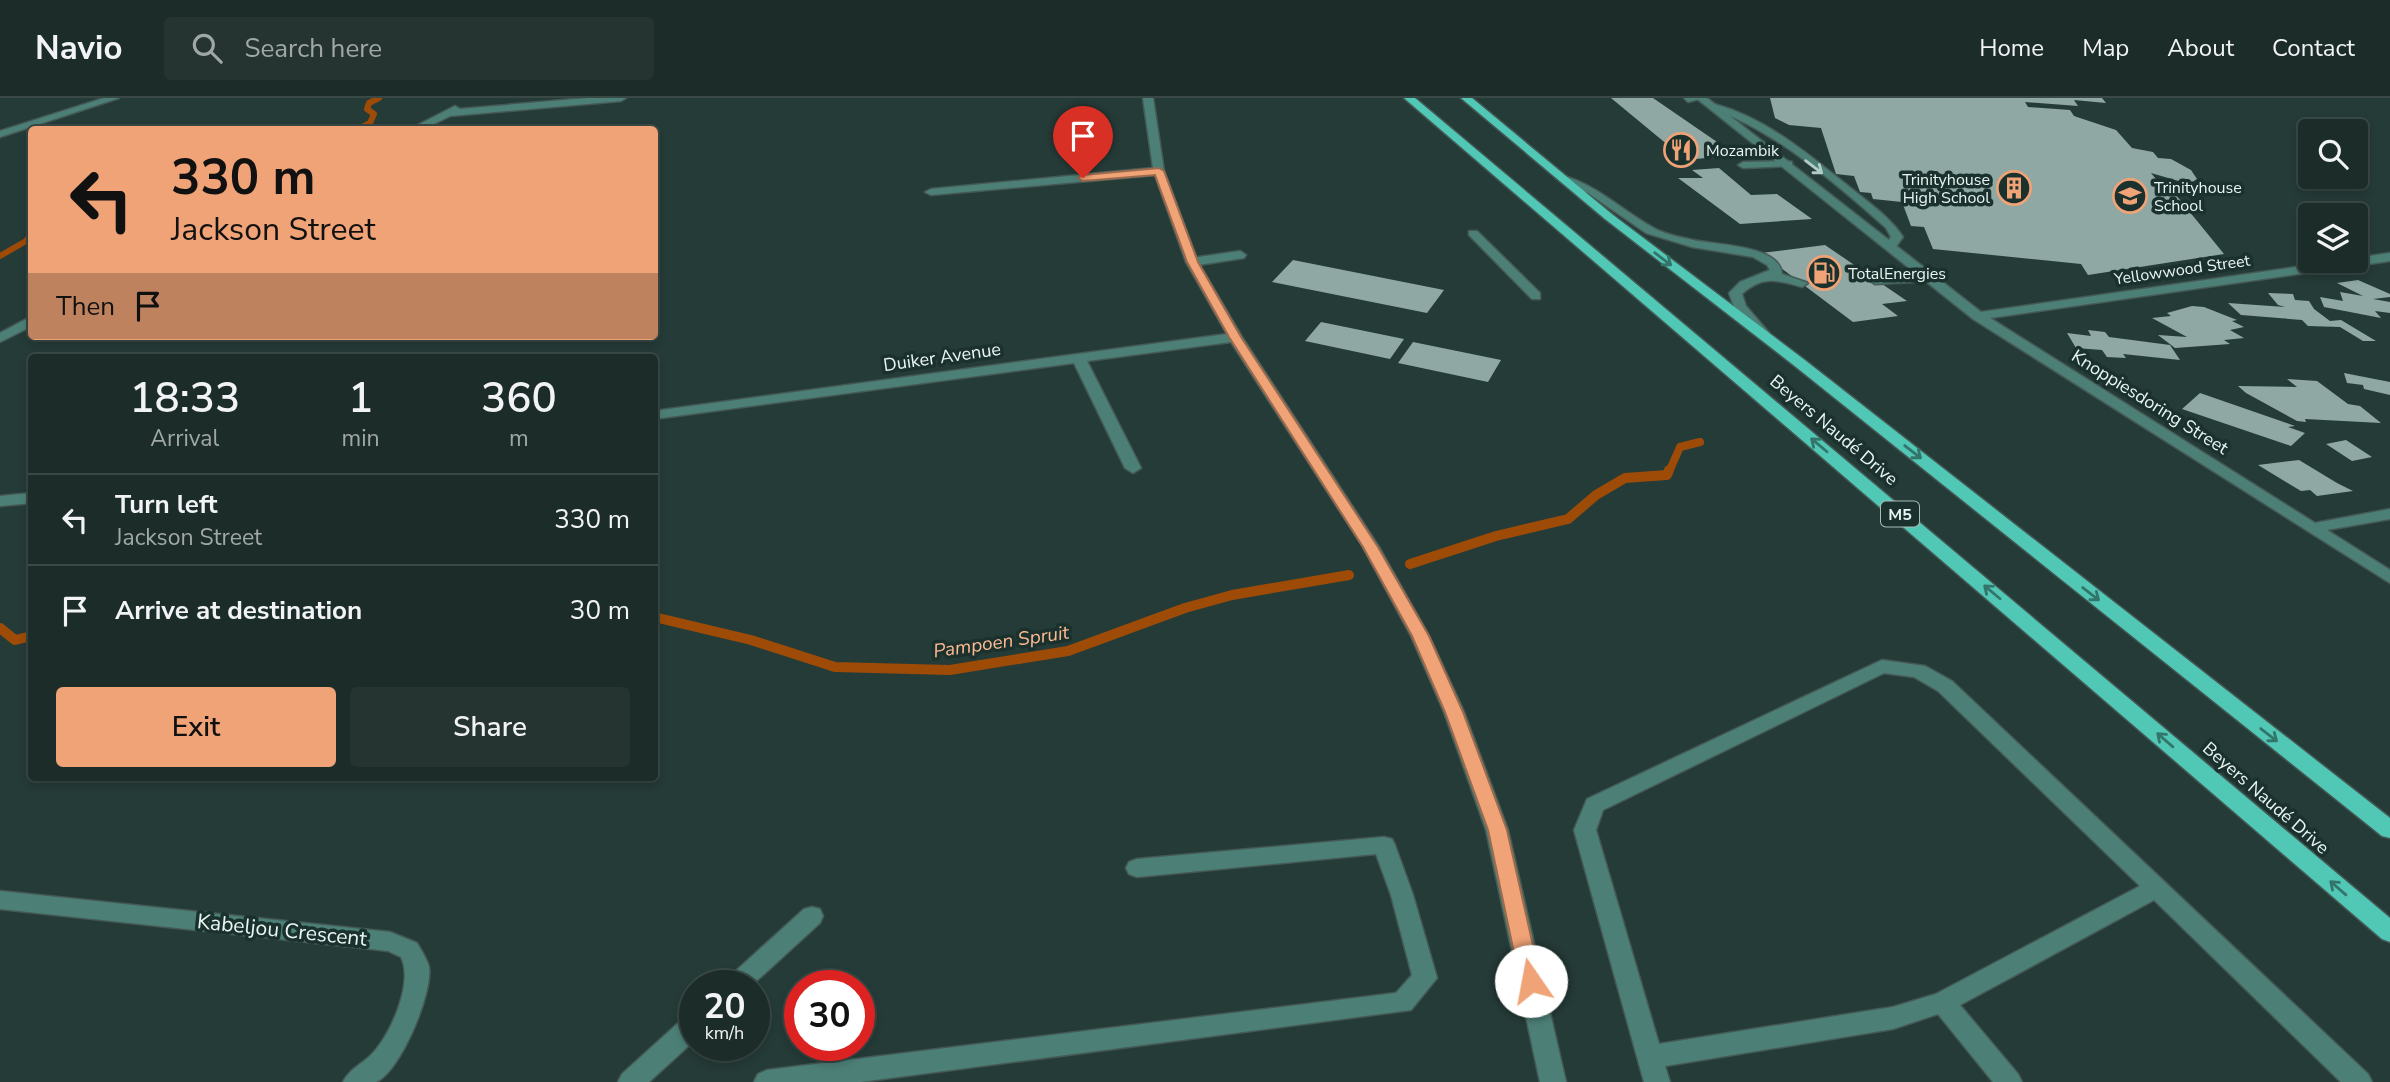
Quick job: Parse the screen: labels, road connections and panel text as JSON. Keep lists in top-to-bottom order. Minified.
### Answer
{"streets":{"main road":["Beyers Naudé Drive","M5"],"street":["Yellowwood Street","Duiker Avenue","Knoppiesdoring Street","Kabeljou Crescent"]},"crossings":[["Yellowwood Street","Knoppiesdoring Street"]],"water":["Pampoen Spruit"],"places":{"restaurant":["Mozambik"],"building":["Trinityhouse High School"],"school or university":["Trinityhouse School"],"fuel station":["TotalEnergies"]},"page":{"header":"Navio","search":"Search here","nav":["Home","Map","About","Contact"],"turn":["330 m","Jackson Street"],"then":"Then","eta":["18:33","Arrival","1","min","360","m"],"list":[{"name":"Turn left","note":"Jackson Street","value":"330 m"},{"name":"Arrive at destination","value":"30 m"}],"buttons":["Exit","Share"],"speed":"20 km/h","limit":"30"}}
